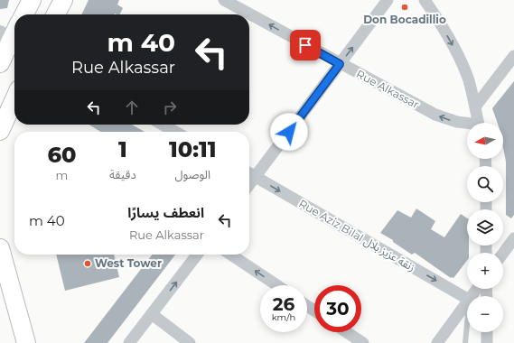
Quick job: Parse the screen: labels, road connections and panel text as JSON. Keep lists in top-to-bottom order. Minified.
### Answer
{"streets":{"street":["Rue Alkassar","Rue Aziz Bilal زنقة عزيز بلال"]},"one_way":["Rue Alkassar"],"places":["Don Bocadillio","West Tower"],"north":"left","page":{"turn":["40 m","Rue Alkassar"],"map_buttons":["+","−"],"eta":["10:11","الوصول","1","دقيقة","60","m"],"list":[{"name":"انعطف يسارًا","note":"Rue Alkassar","value":"40 m"}],"speed":"26 km/h","limit":"30"}}
